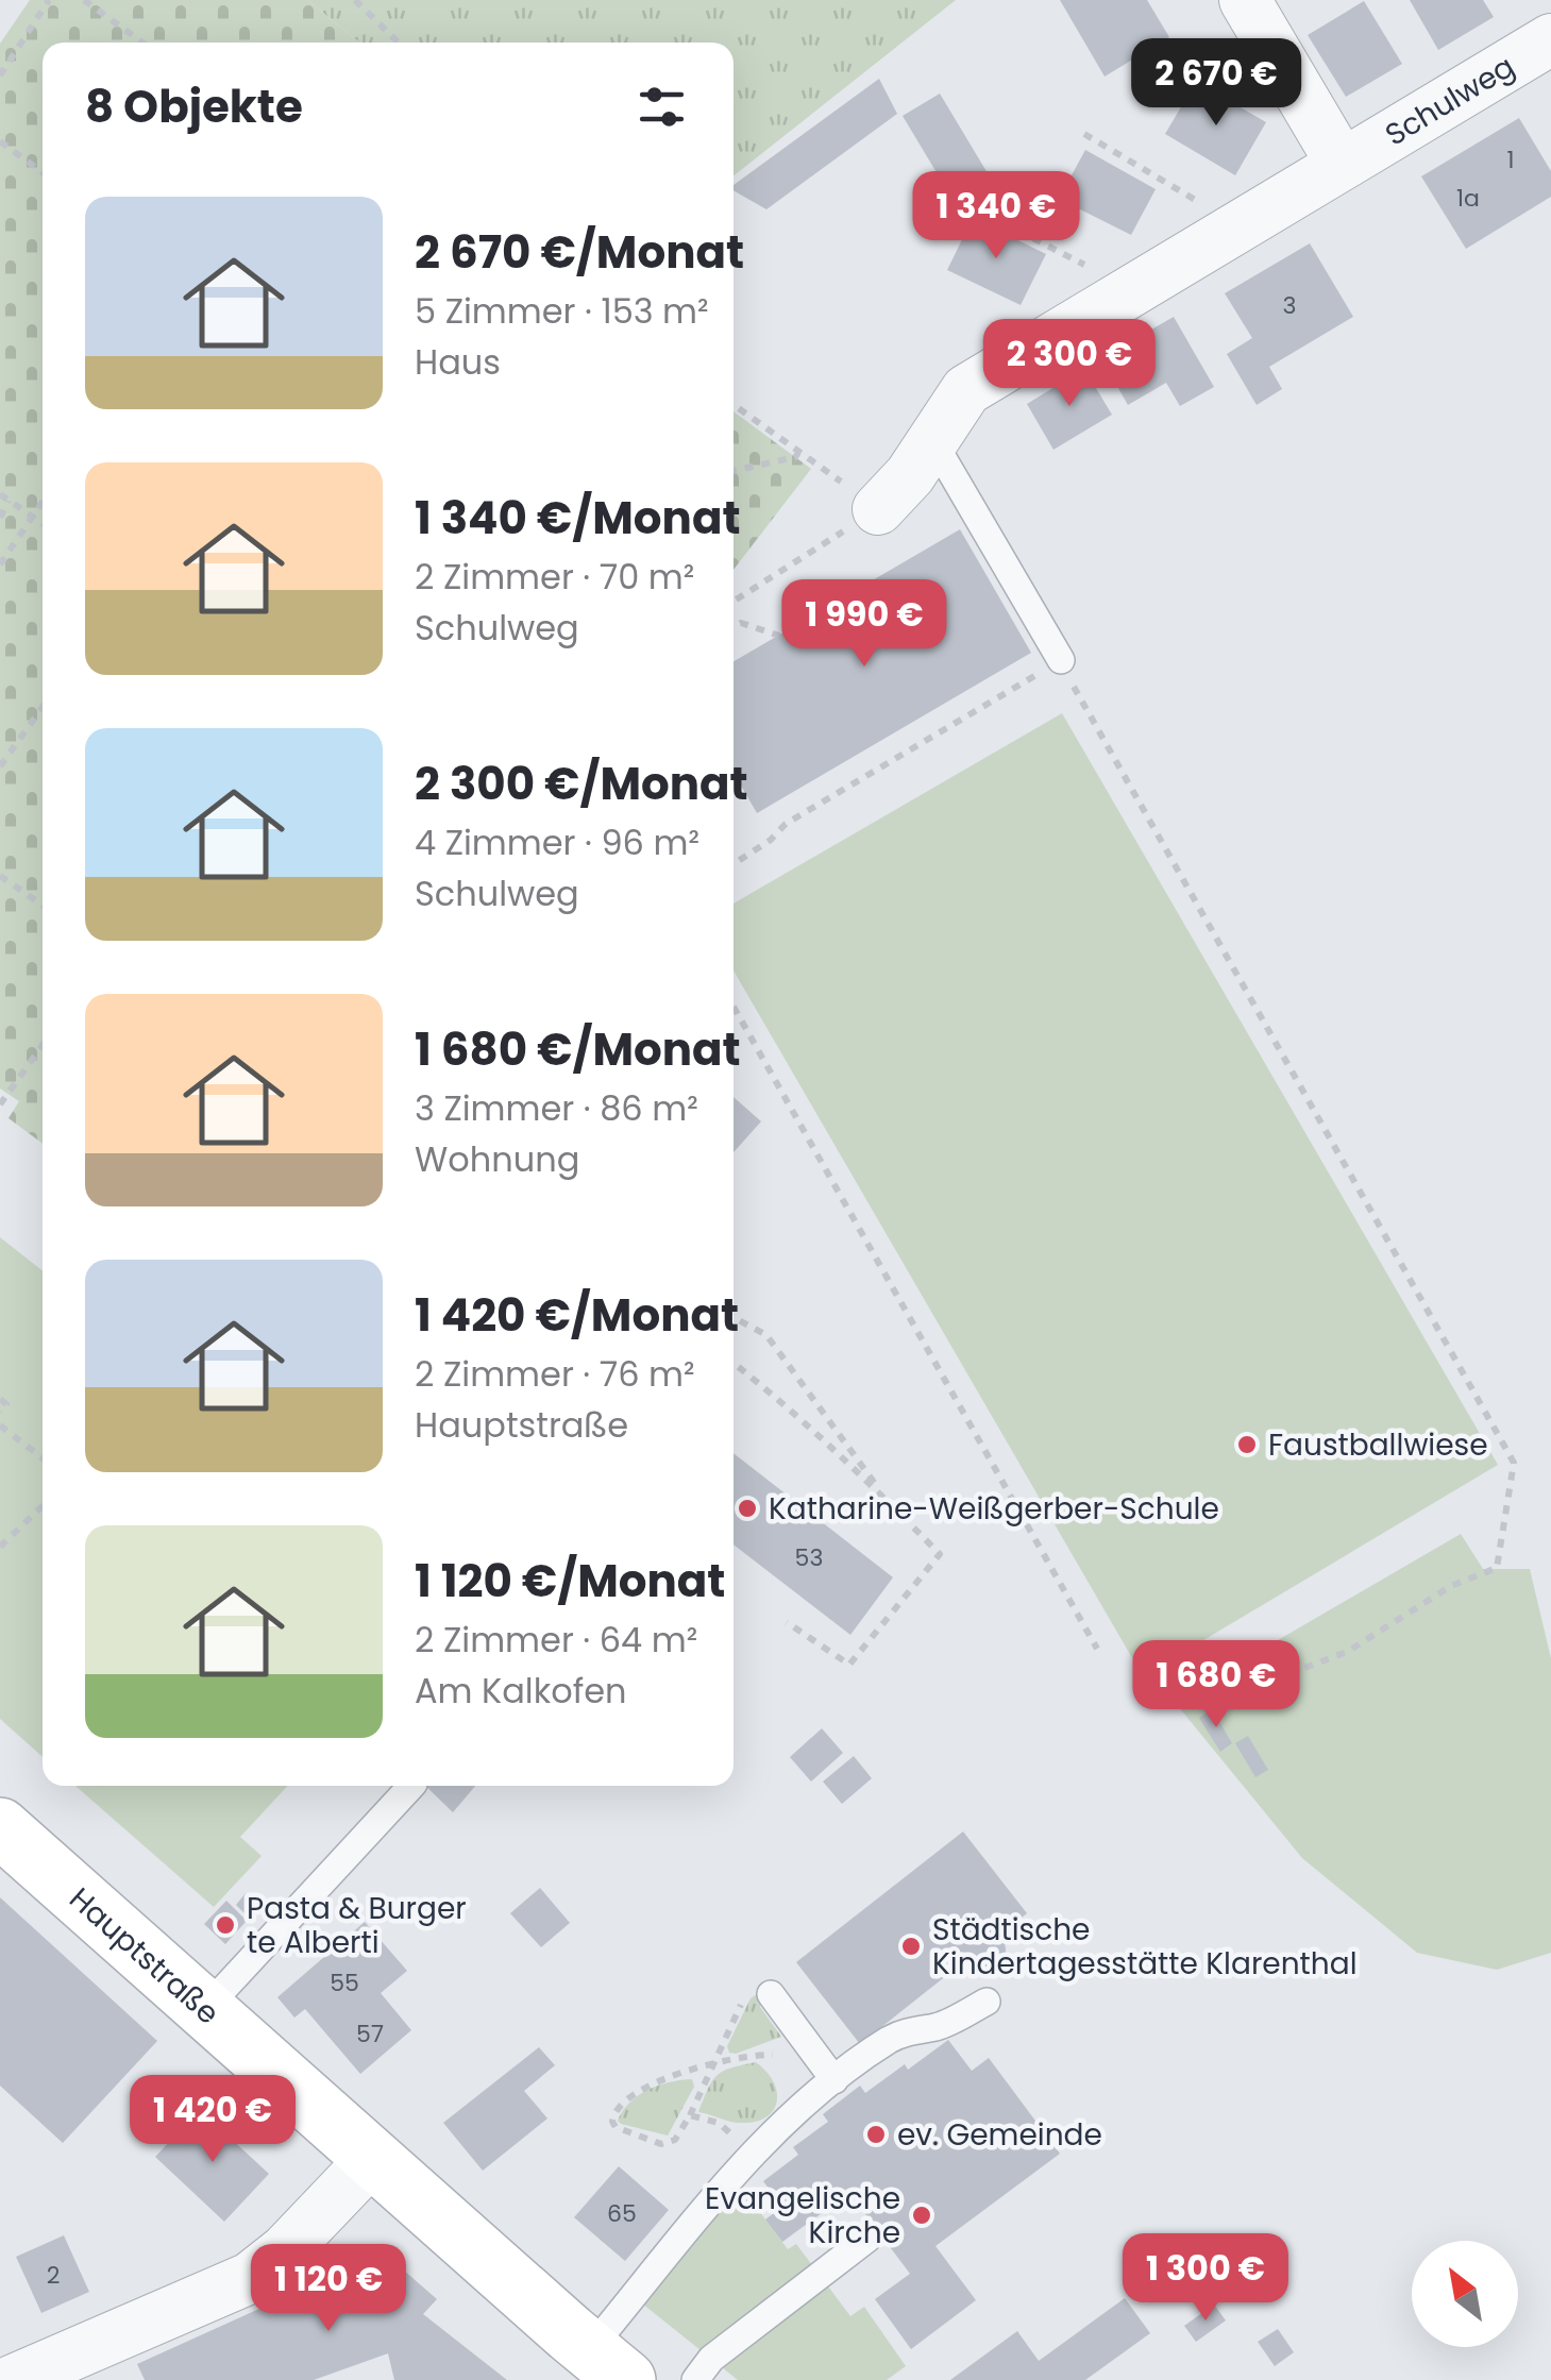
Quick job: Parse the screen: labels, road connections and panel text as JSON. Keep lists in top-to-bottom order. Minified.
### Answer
{"streets":{"street":["Schulweg","Hauptstraße"]},"places":["Faustballwiese","Katharine-Weißgerber-Schule","Pasta & Burger te Alberti","Städtische Kindertagesstätte Klarenthal","ev. Gemeinde","Evangelische Kirche"],"house_numbers":["1","1a","3","53","55","57","65","2"],"north":"top left","page":{"price":["2 670 €","1 340 €","2 300 €","1 990 €","1 680 €","1 420 €","1 300 €","1 120 €"],"heading":"8 Objekte","list":[{"name":"2 670 €/Monat","note":"5 Zimmer · 153 m² · Haus"},{"name":"1 340 €/Monat","note":"2 Zimmer · 70 m² · Schulweg"},{"name":"2 300 €/Monat","note":"4 Zimmer · 96 m² · Schulweg"},{"name":"1 680 €/Monat","note":"3 Zimmer · 86 m² · Wohnung"},{"name":"1 420 €/Monat","note":"2 Zimmer · 76 m² · Hauptstraße"},{"name":"1 120 €/Monat","note":"2 Zimmer · 64 m² · Am Kalkofen"}]}}
